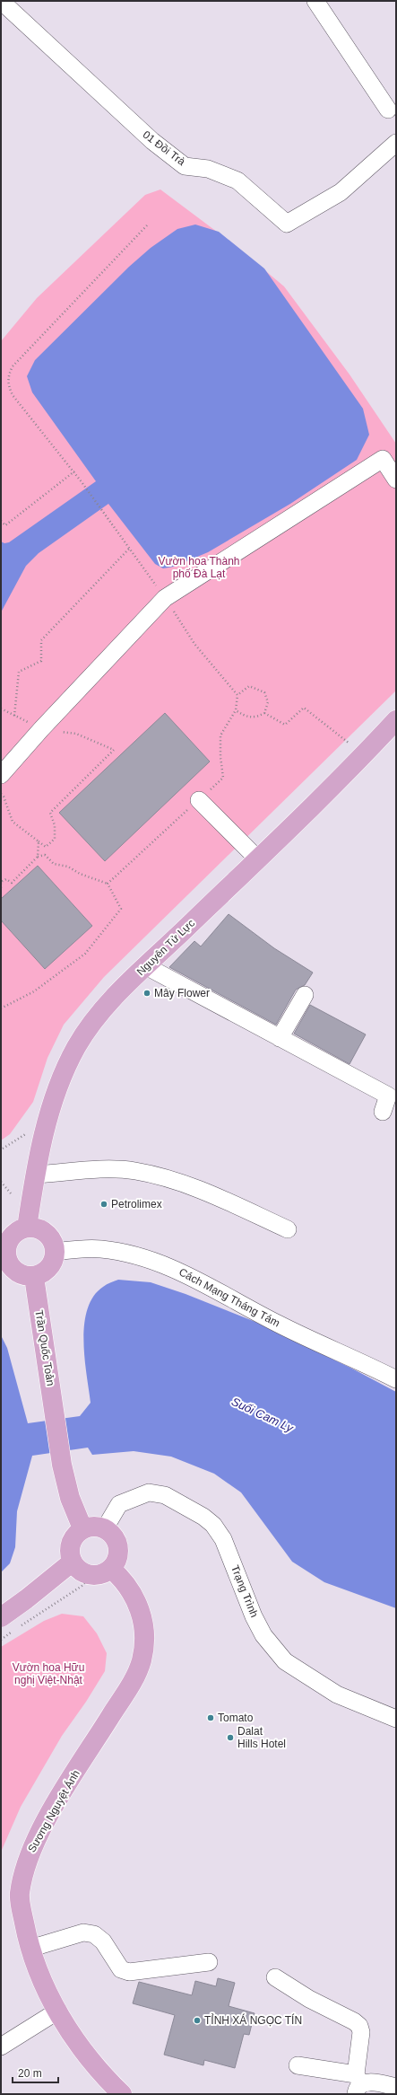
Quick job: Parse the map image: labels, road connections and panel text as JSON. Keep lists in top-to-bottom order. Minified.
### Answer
{"streets":{"main road":["Nguyên Tử Lực","Trần Quốc Toản","Sương Nguyệt Ánh"],"street":["01 Đồi Trà","Cách Mạng Tháng Tám","Trạng Trình"]},"crossings":[["Nguyên Tử Lực","Cách Mạng Tháng Tám"],["Nguyên Tử Lực","Trần Quốc Toản"],["Cách Mạng Tháng Tám","Trần Quốc Toản"],["Trần Quốc Toản","Trạng Trình"],["Trần Quốc Toản","Sương Nguyệt Ánh"],["Trạng Trình","Sương Nguyệt Ánh"]],"water":["Suối Cam Ly"],"parks":["Vườn hoa Thành phố Đà Lạt","Vườn hoa Hữu nghị Việt-Nhật"],"places":["Mây Flower","Petrolimex","Tomato","Dalat Hills Hotel","TỈNH XÁ NGỌC TÍN"],"scale_bar":"20 m"}
